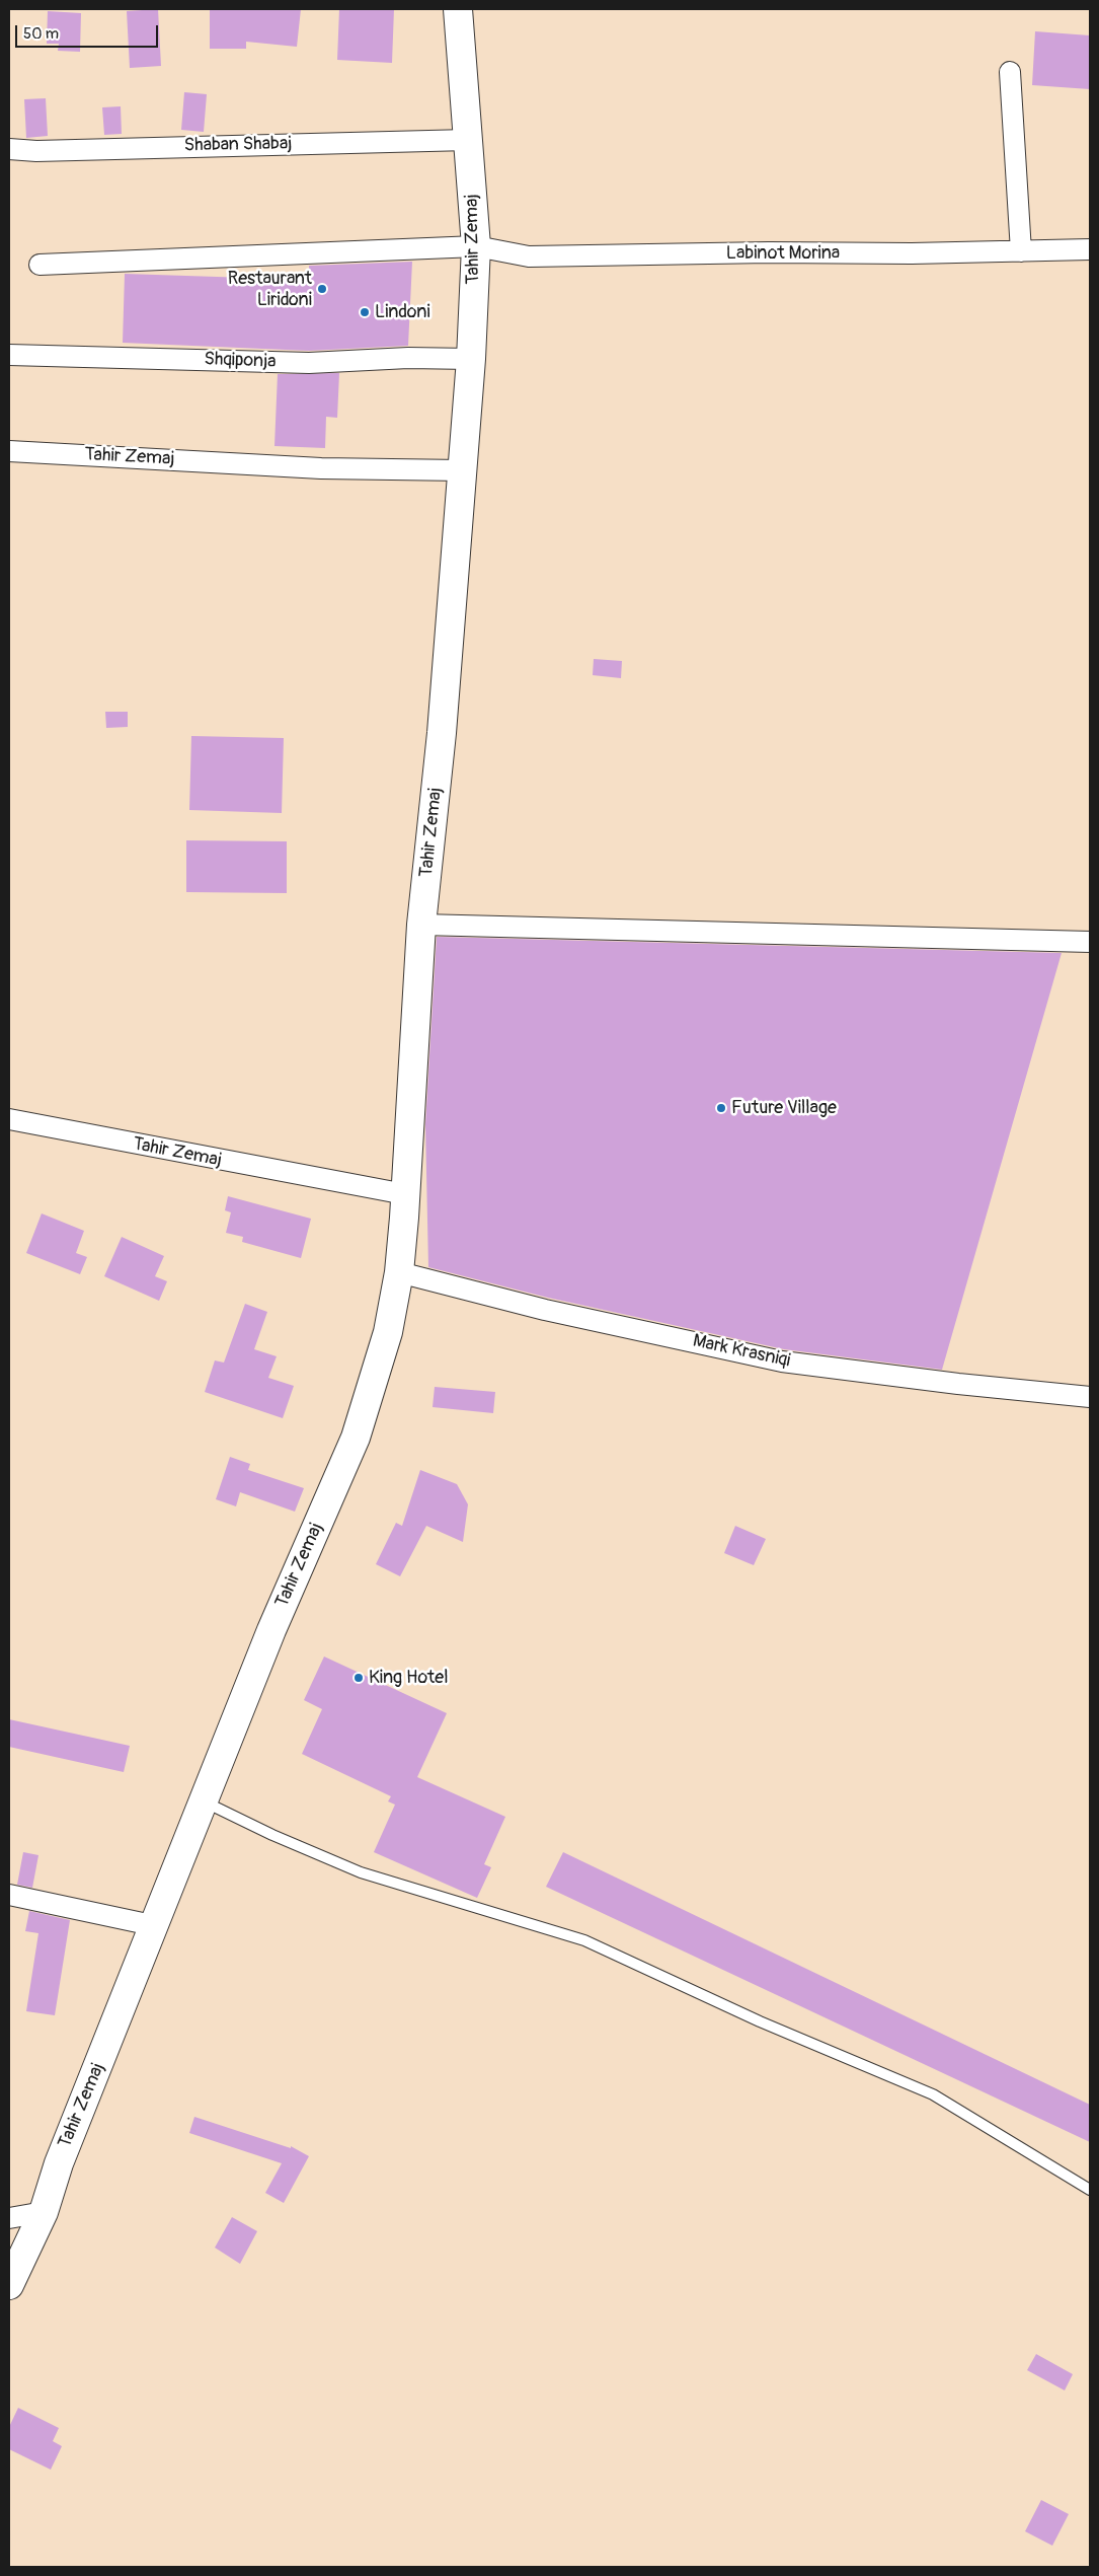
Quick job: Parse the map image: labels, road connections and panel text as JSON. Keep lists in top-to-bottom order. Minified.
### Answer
{"streets":{"main road":["Tahir Zemaj"],"street":["Shaban Shabaj","Labinot Morina","Shqiponja","Mark Krasniqi"]},"crossings":[["Shaban Shabaj","Tahir Zemaj"],["Tahir Zemaj","Labinot Morina"],["Tahir Zemaj","Shqiponja"],["Tahir Zemaj","Mark Krasniqi"]],"places":["Restaurant Liridoni","Lindoni","Future Village","King Hotel"],"scale_bar":"50 m"}
